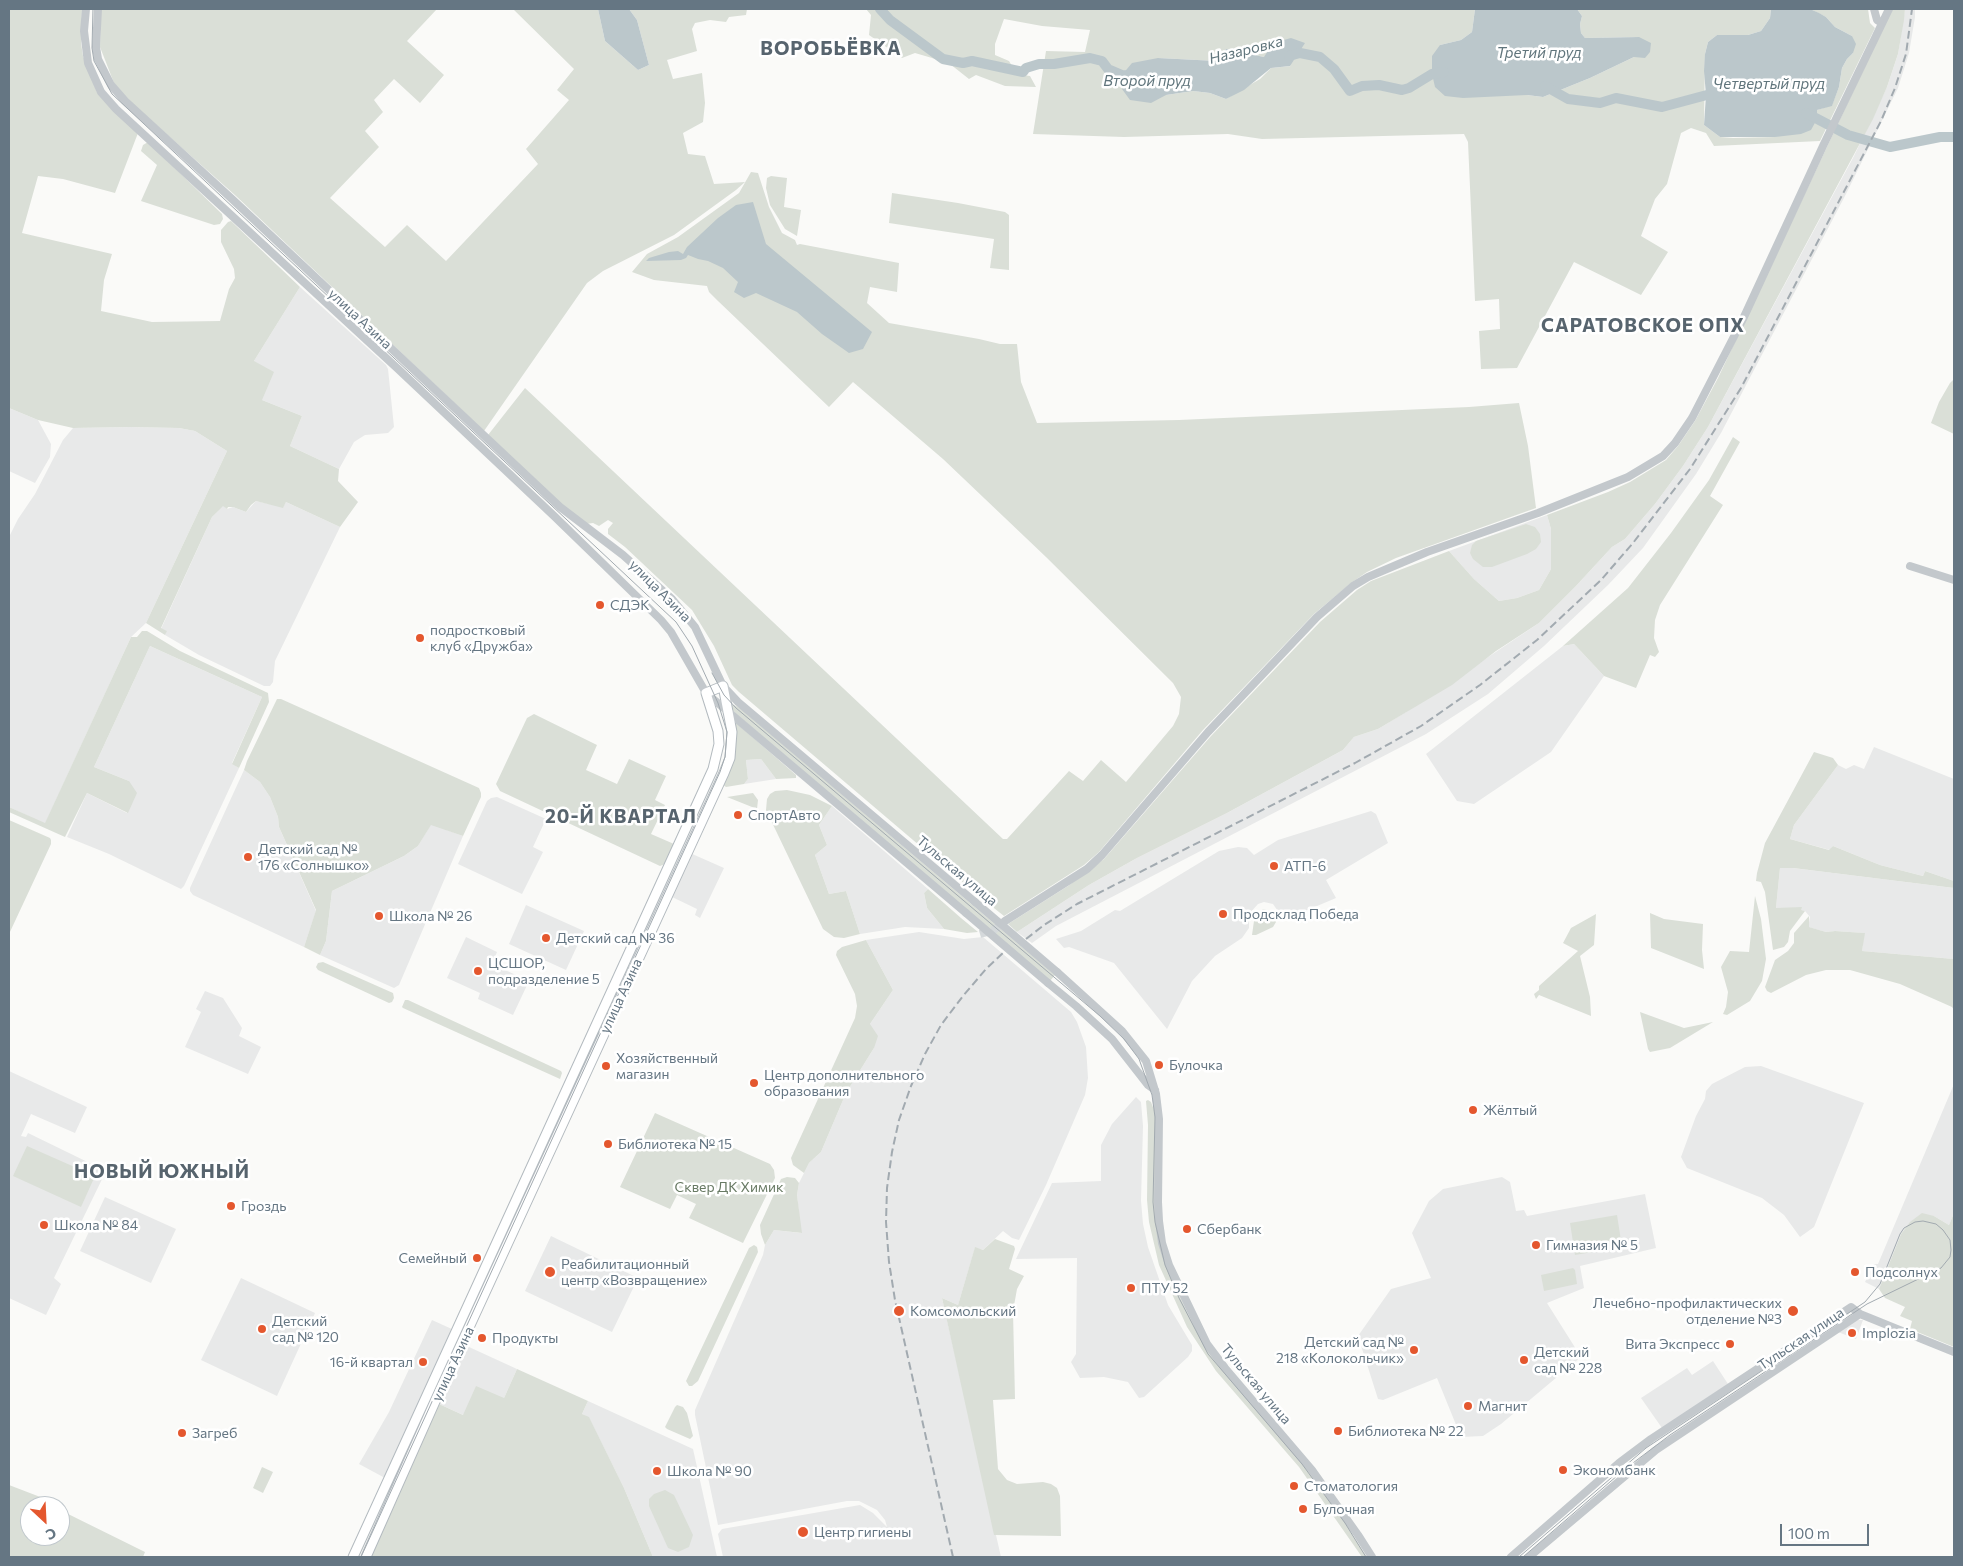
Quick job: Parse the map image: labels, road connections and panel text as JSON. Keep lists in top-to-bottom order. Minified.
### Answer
{"streets":{"main road":["улица Азина"],"street":["Тульская улица"]},"crossings":[["улица Азина","Тульская улица"]],"districts":["ВОРОБЬЁВКА","САРАТОВСКОЕ ОПХ","20-Й КВАРТАЛ","НОВЫЙ ЮЖНЫЙ"],"water":["Назаровка","Третий пруд","Второй пруд","Четвертый пруд"],"parks":["Сквер ДК Химик"],"places":["СДЭК","подростковый клуб «Дружба»","СпортАвто","Детский сад № 176 «Солнышко»","АТП-6","Продсклад Победа","Школа № 26","Детский сад № 36","ЦСШОР, подразделение 5","Булочка","Хозяйственный магазин","Центр дополнительного образования","Жёлтый","Библиотека № 15","Гроздь","Школа № 84","Сбербанк","Гимназия № 5","Семейный","Реабилитационный центр «Возвращение»","Подсолнух","ПТУ 52","Комсомольский","Лечебно-профилактических отделение №3","Детский сад № 120","Implozia","Продукты","Вита Экспресс","Детский сад № 218 «Колокольчик»","Детский сад № 228","16-й квартал","Магнит","Библиотека № 22","Загреб","Экономбанк","Школа № 90","Стоматология","Булочная","Центр гигиены"],"scale_bar":"100 m","north":"bottom right"}
